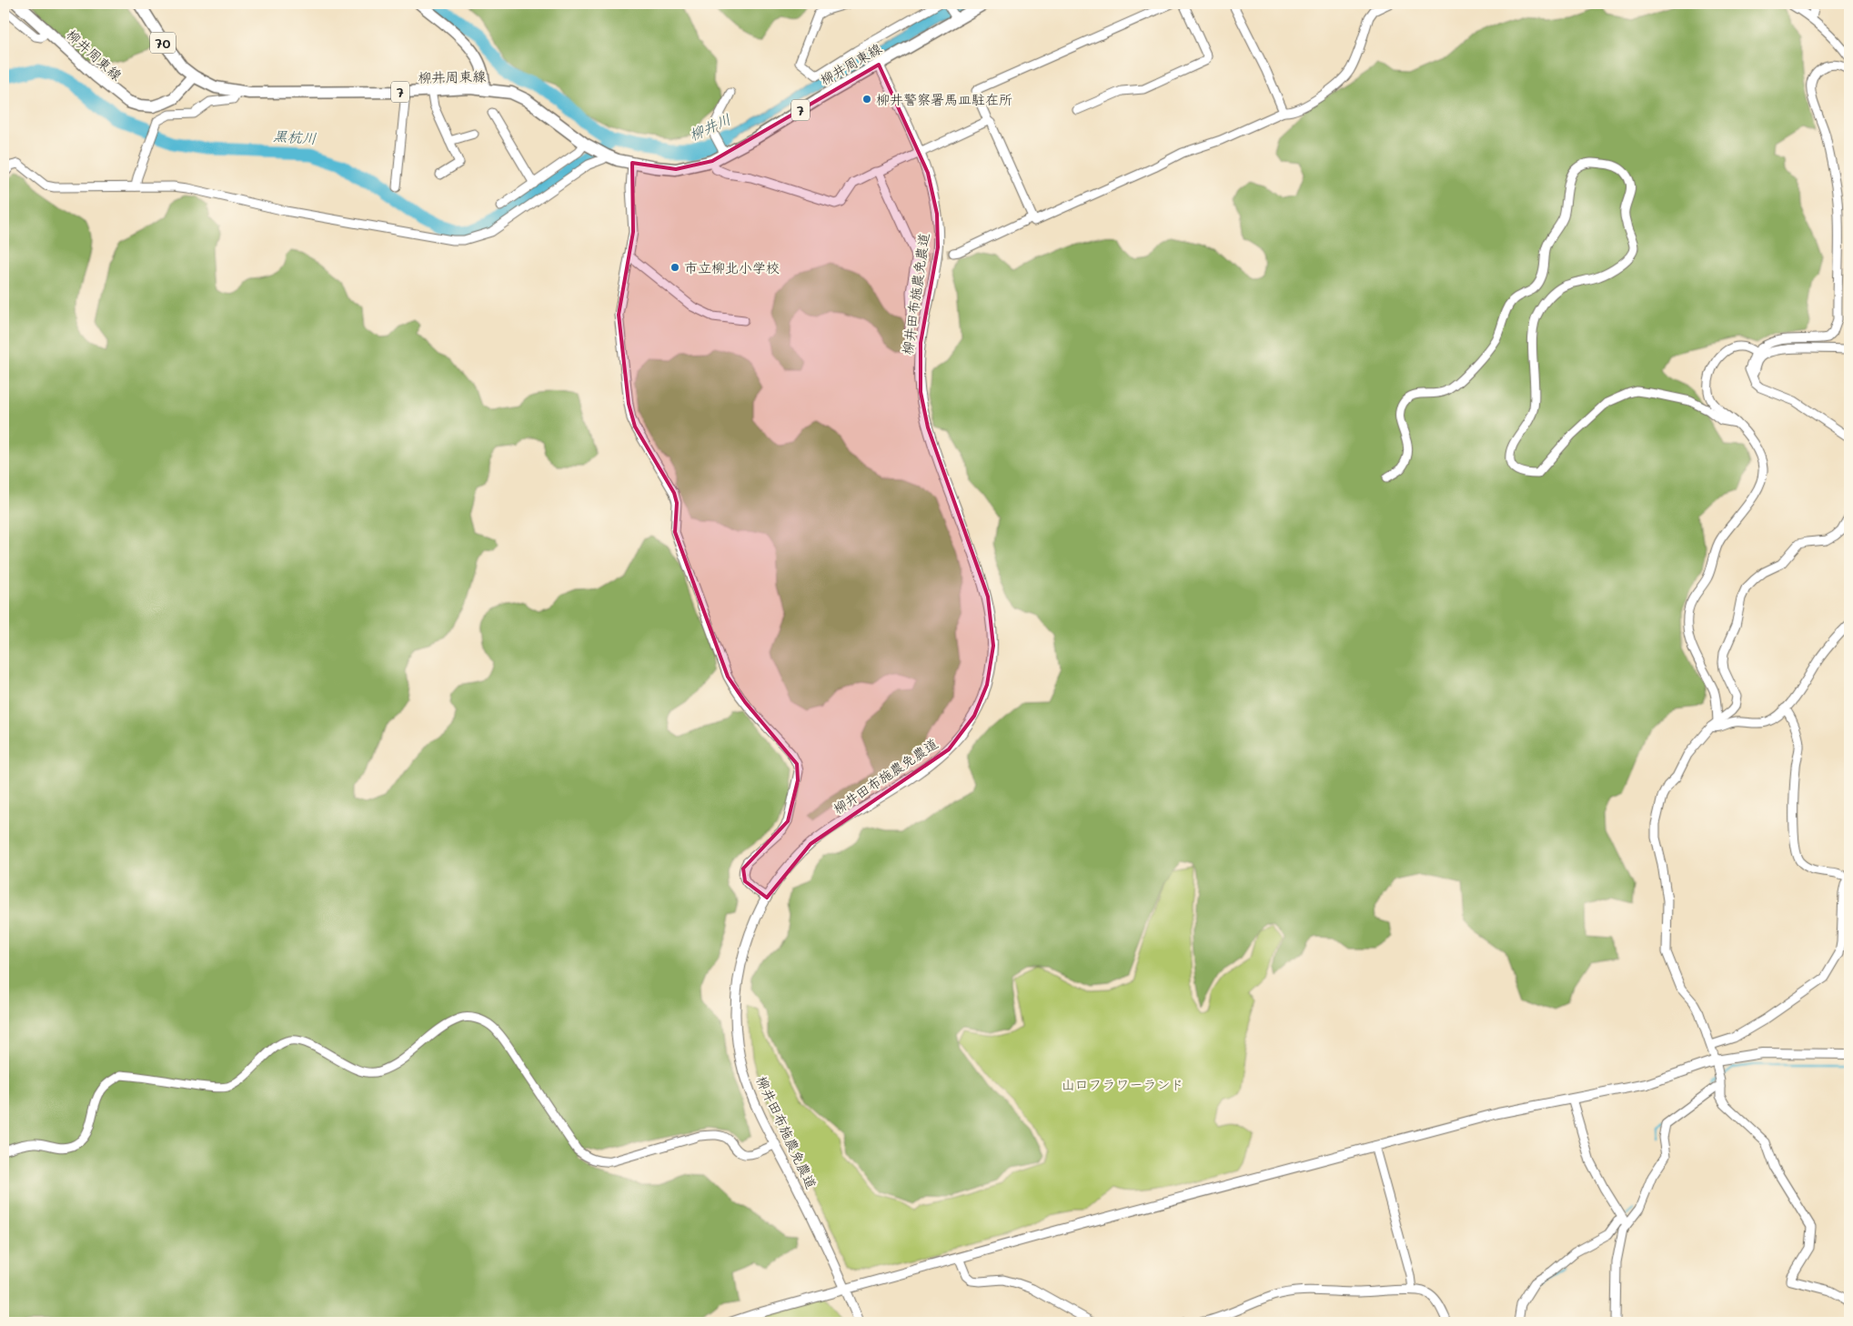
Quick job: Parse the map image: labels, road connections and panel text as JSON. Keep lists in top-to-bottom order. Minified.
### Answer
{"streets":{"main road":["70","柳井周東線","7"],"street":["柳井田布施農免農道"]},"crossings":[["70","柳井周東線"],["柳井周東線","柳井田布施農免農道"]],"water":["柳井川","黒杭川"],"parks":["山口フラワーランド"],"places":["柳井警察署馬皿駐在所","市立柳北小学校"]}
